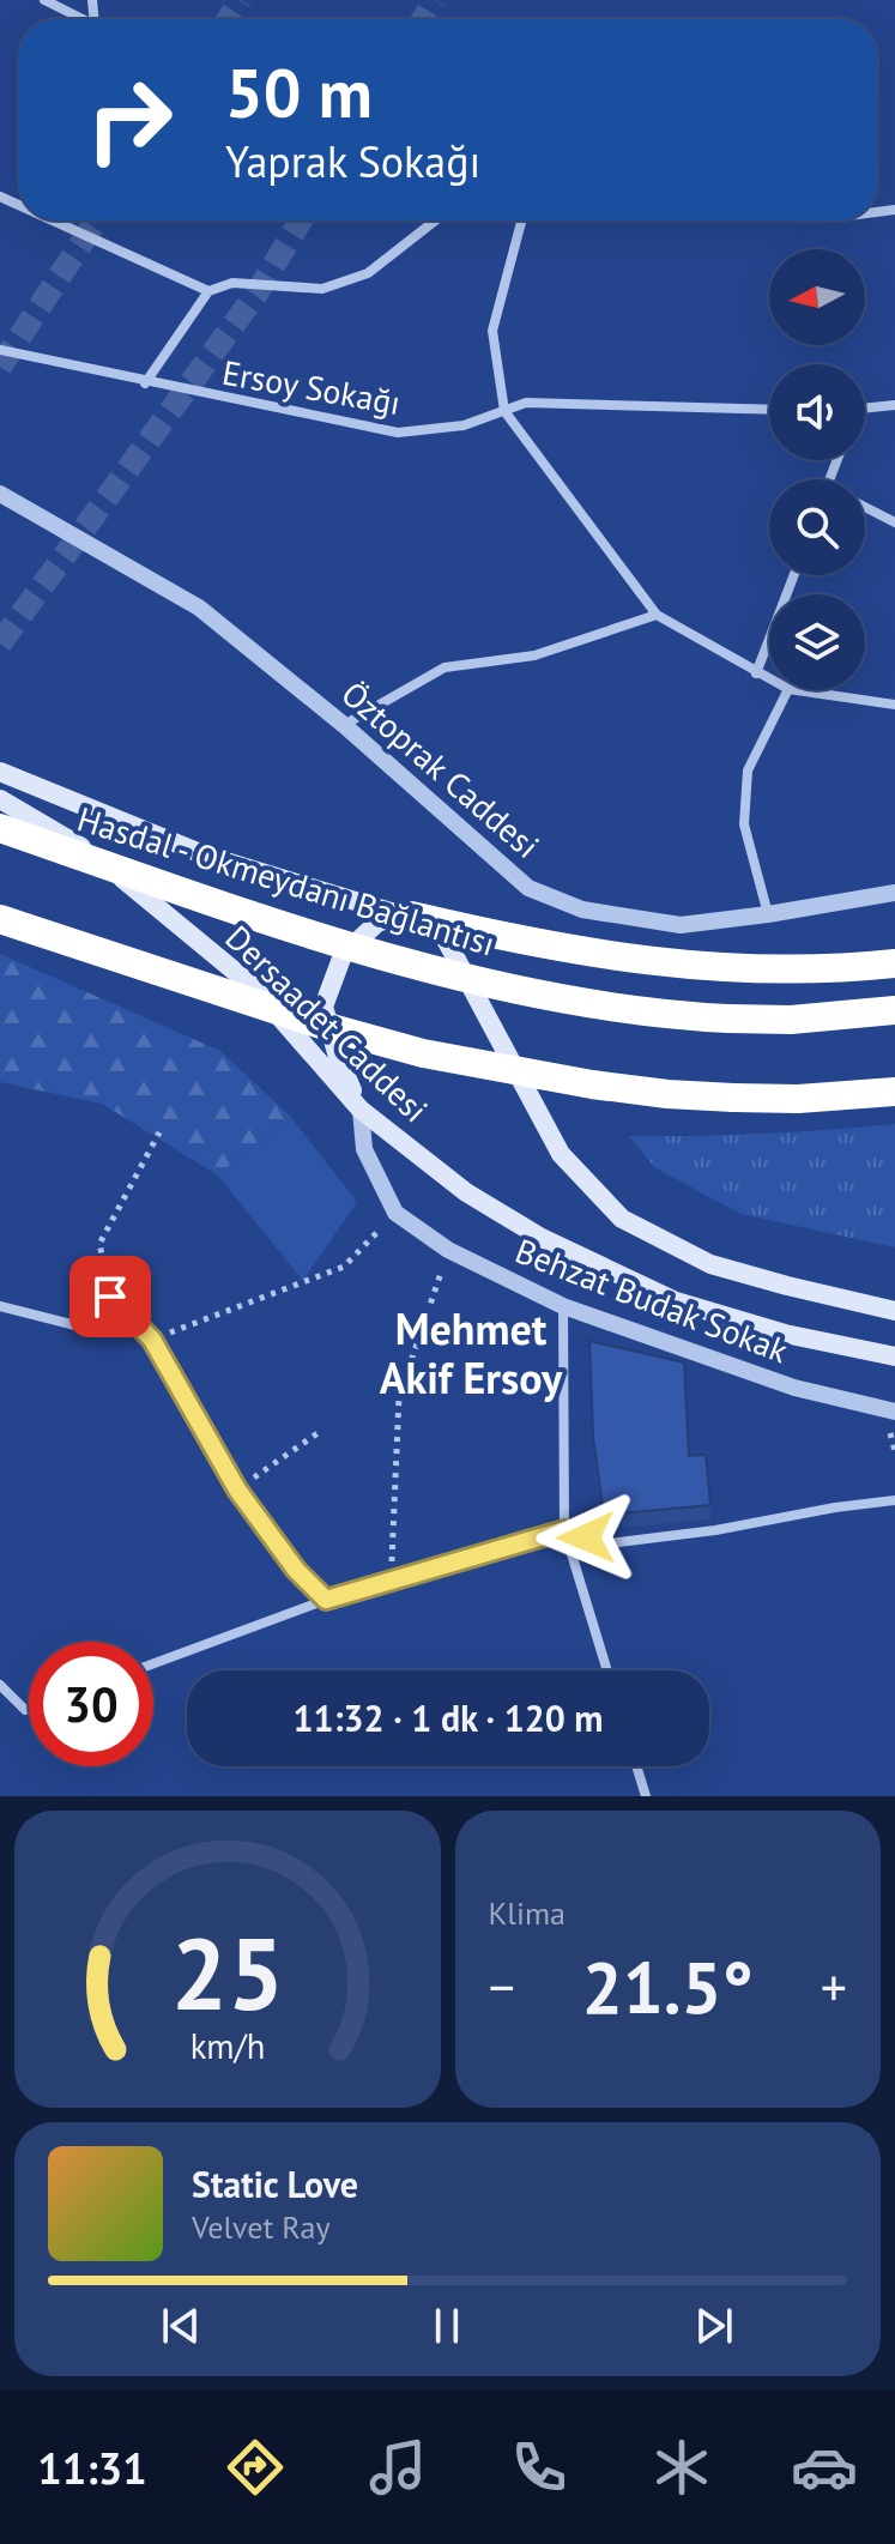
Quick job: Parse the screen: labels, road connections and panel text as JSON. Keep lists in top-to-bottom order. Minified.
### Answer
{"streets":{"highway":["Hasdal - Okmeydanı Bağlantısı"],"main road":["Dersaadet Caddesi"],"street":["Ersoy Sokağı","Öztoprak Caddesi","Behzat Budak Sokak"]},"crossings":[["Dersaadet Caddesi","Behzat Budak Sokak"]],"districts":["Mehmet Akif Ersoy"],"north":"left","page":{"turn":["50 m","Yaprak Sokağı"],"limit":"30","trip":"11:32 · 1 dk · 120 m","tile":"Klima","heat":["−","21.5°","+"],"song":["Static Love","Velvet Ray"],"tabs":"11:31","gauge":["25","km/h"]}}
